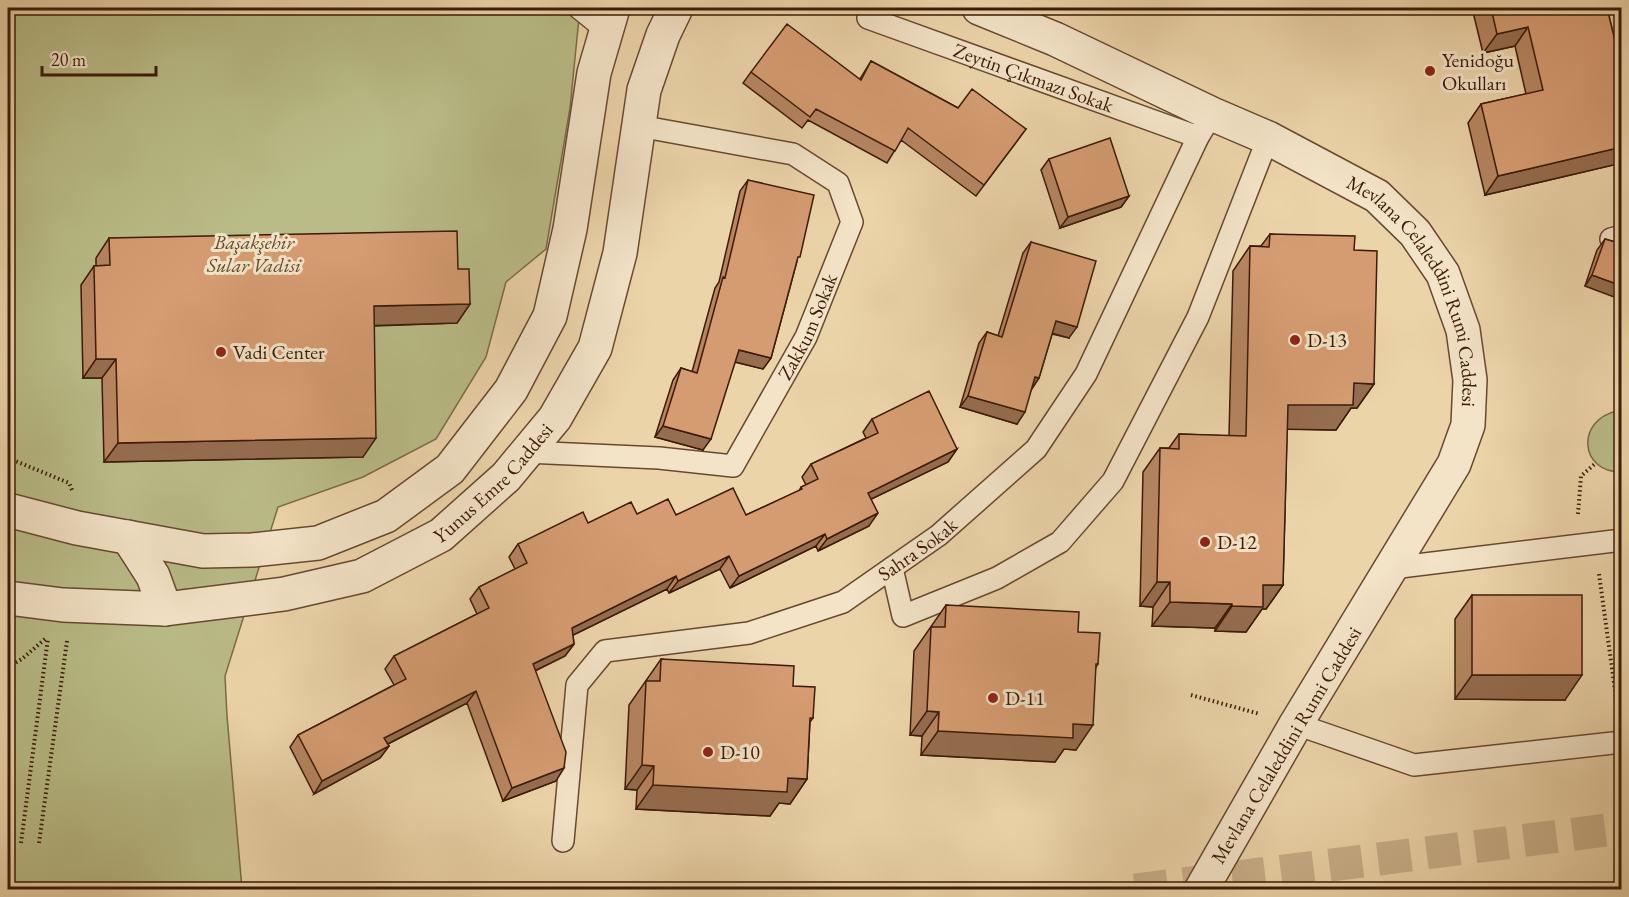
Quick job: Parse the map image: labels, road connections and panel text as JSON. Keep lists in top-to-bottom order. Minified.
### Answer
{"streets":{"street":["Mevlana Celaleddini Rumi Caddesi","Yunus Emre Caddesi"],"lane":["Zeytin Çıkmazı Sokak","Zakkum Sokak","Sahra Sokak"]},"crossings":[["Zeytin Çıkmazı Sokak","Mevlana Celaleddini Rumi Caddesi"],["Zeytin Çıkmazı Sokak","Sahra Sokak"],["Mevlana Celaleddini Rumi Caddesi","Sahra Sokak"],["Zakkum Sokak","Yunus Emre Caddesi"]],"parks":["Başakşehir Sular Vadisi"],"places":["Yenidoğu Okulları","D-13","Vadi Center","D-12","D-11","D-10"],"scale_bar":"20 m"}
